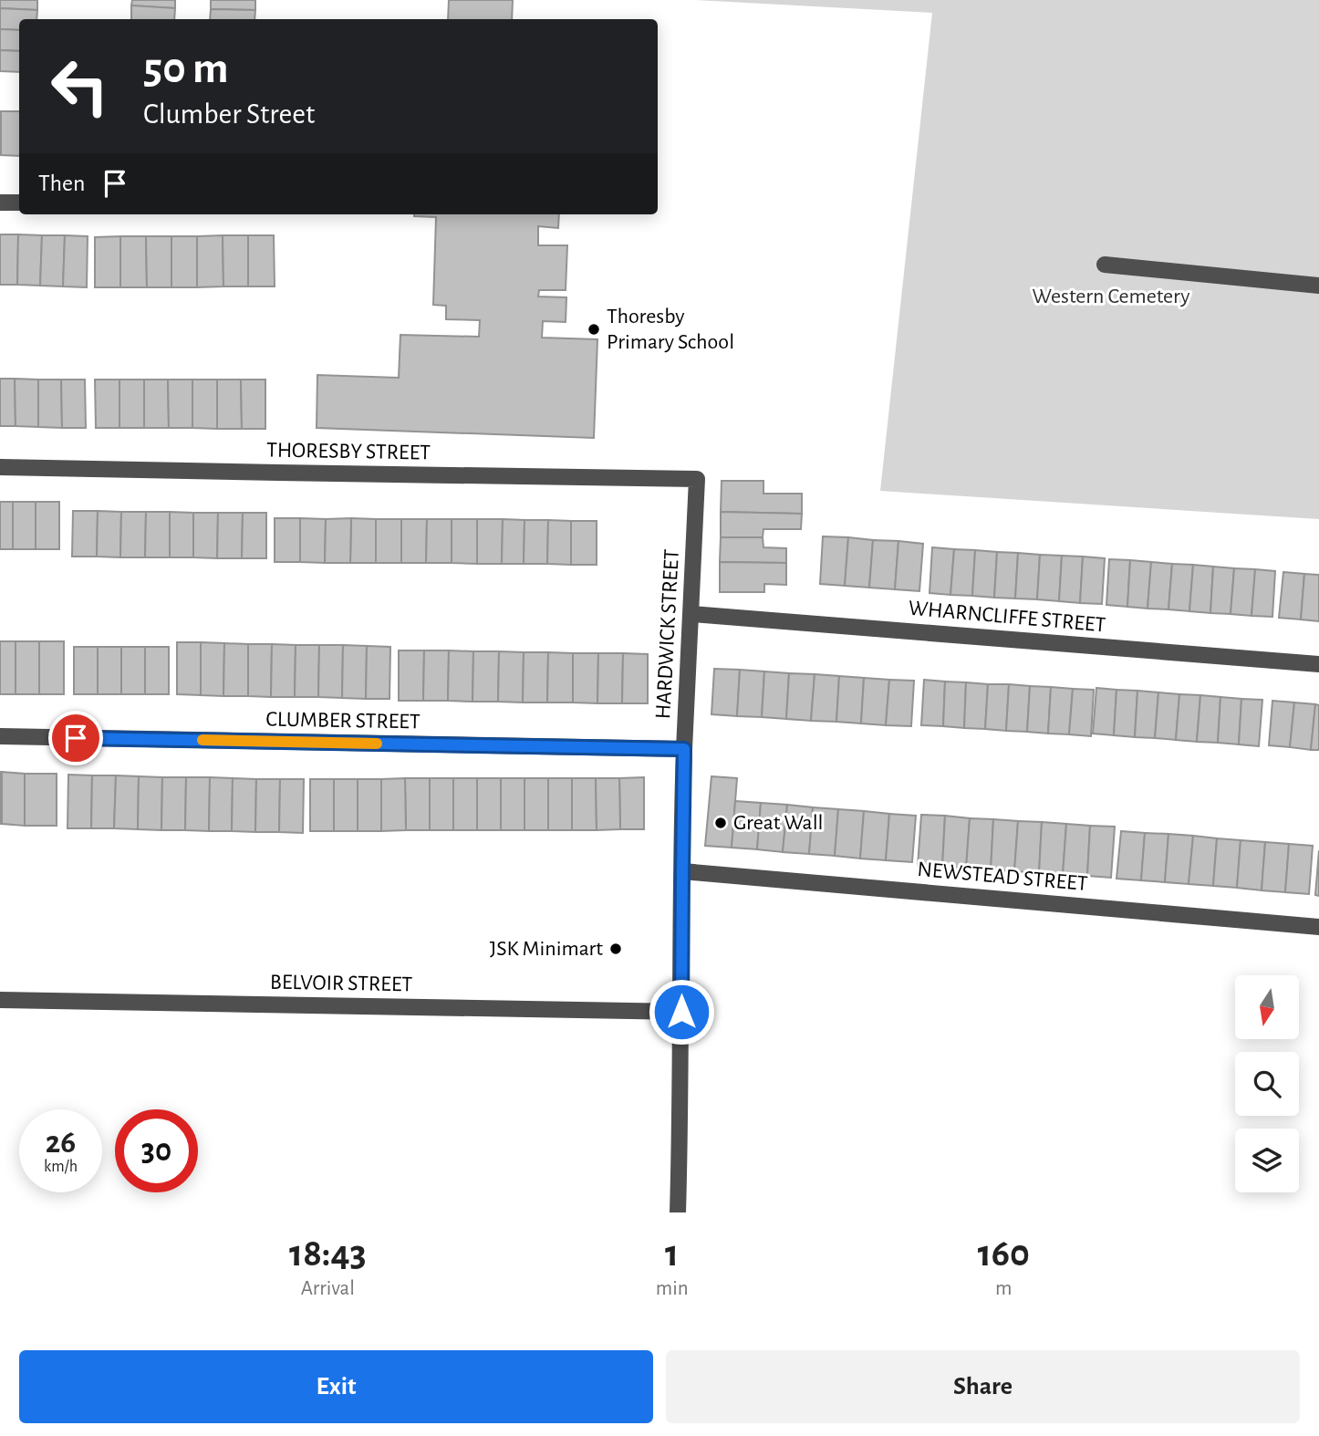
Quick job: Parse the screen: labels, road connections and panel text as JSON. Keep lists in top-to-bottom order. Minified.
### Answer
{"streets":{"street":["THORESBY STREET","WHARNCLIFFE STREET","HARDWICK STREET","CLUMBER STREET","NEWSTEAD STREET","BELVOIR STREET"]},"crossings":[["THORESBY STREET","HARDWICK STREET"],["WHARNCLIFFE STREET","HARDWICK STREET"],["HARDWICK STREET","CLUMBER STREET"],["HARDWICK STREET","NEWSTEAD STREET"],["HARDWICK STREET","BELVOIR STREET"]],"parks":["Western Cemetery"],"places":["Thoresby Primary School","Great Wall","JSK Minimart"],"north":"bottom","page":{"turn":["50 m","Clumber Street"],"then":"Then","speed":"26 km/h","limit":"30","eta":["18:43","Arrival","1","min","160","m"],"buttons":["Exit","Share"]}}
